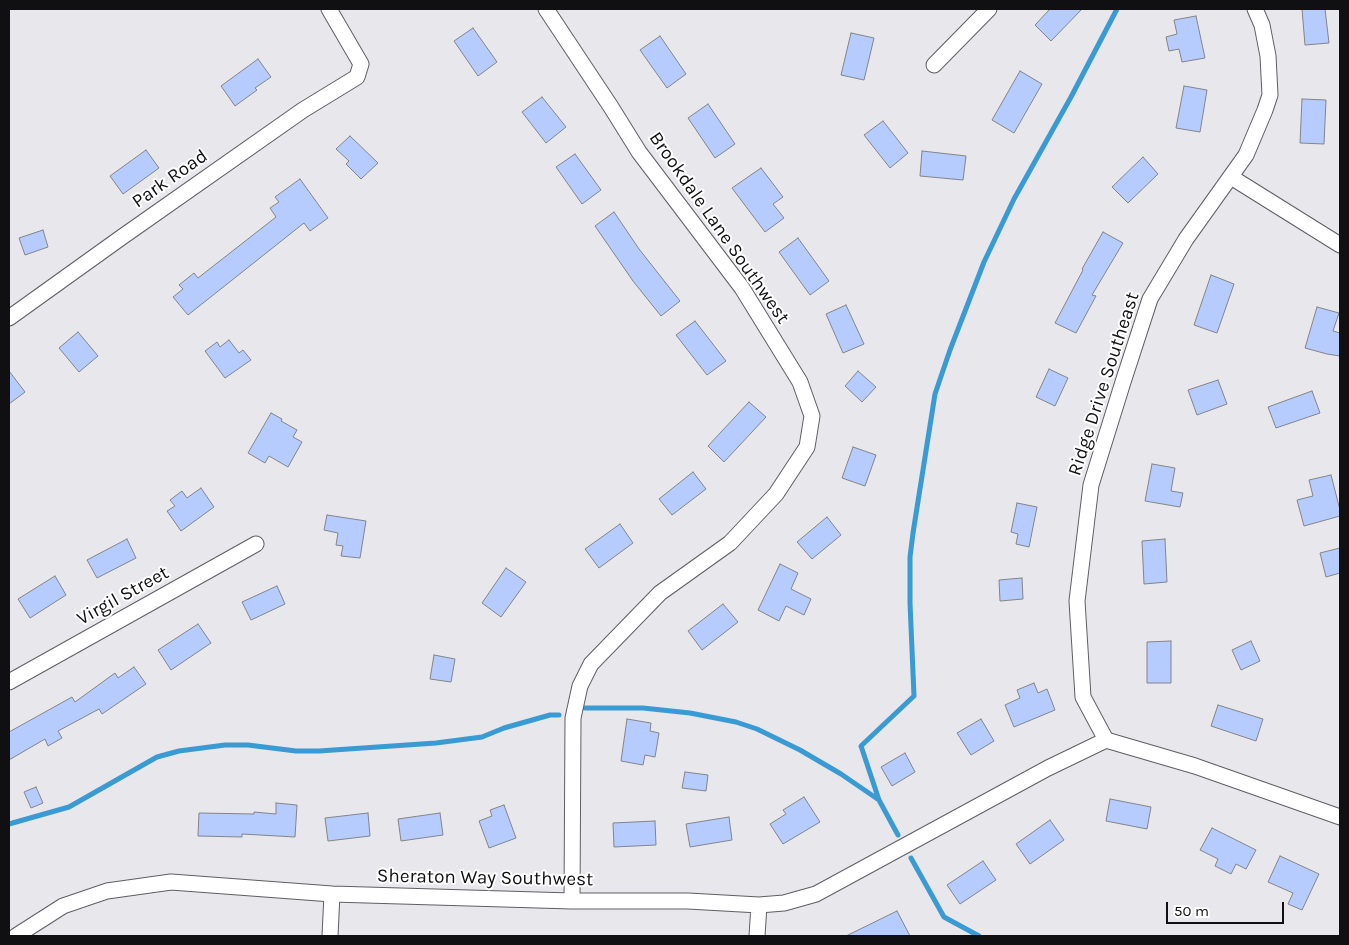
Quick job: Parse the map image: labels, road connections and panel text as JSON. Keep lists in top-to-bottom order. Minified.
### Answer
{"streets":{"street":["Park Road","Brookdale Lane Southwest","Ridge Drive Southeast","Virgil Street","Sheraton Way Southwest"]},"crossings":[["Brookdale Lane Southwest","Sheraton Way Southwest"],["Ridge Drive Southeast","Sheraton Way Southwest"]],"scale_bar":"50 m"}
